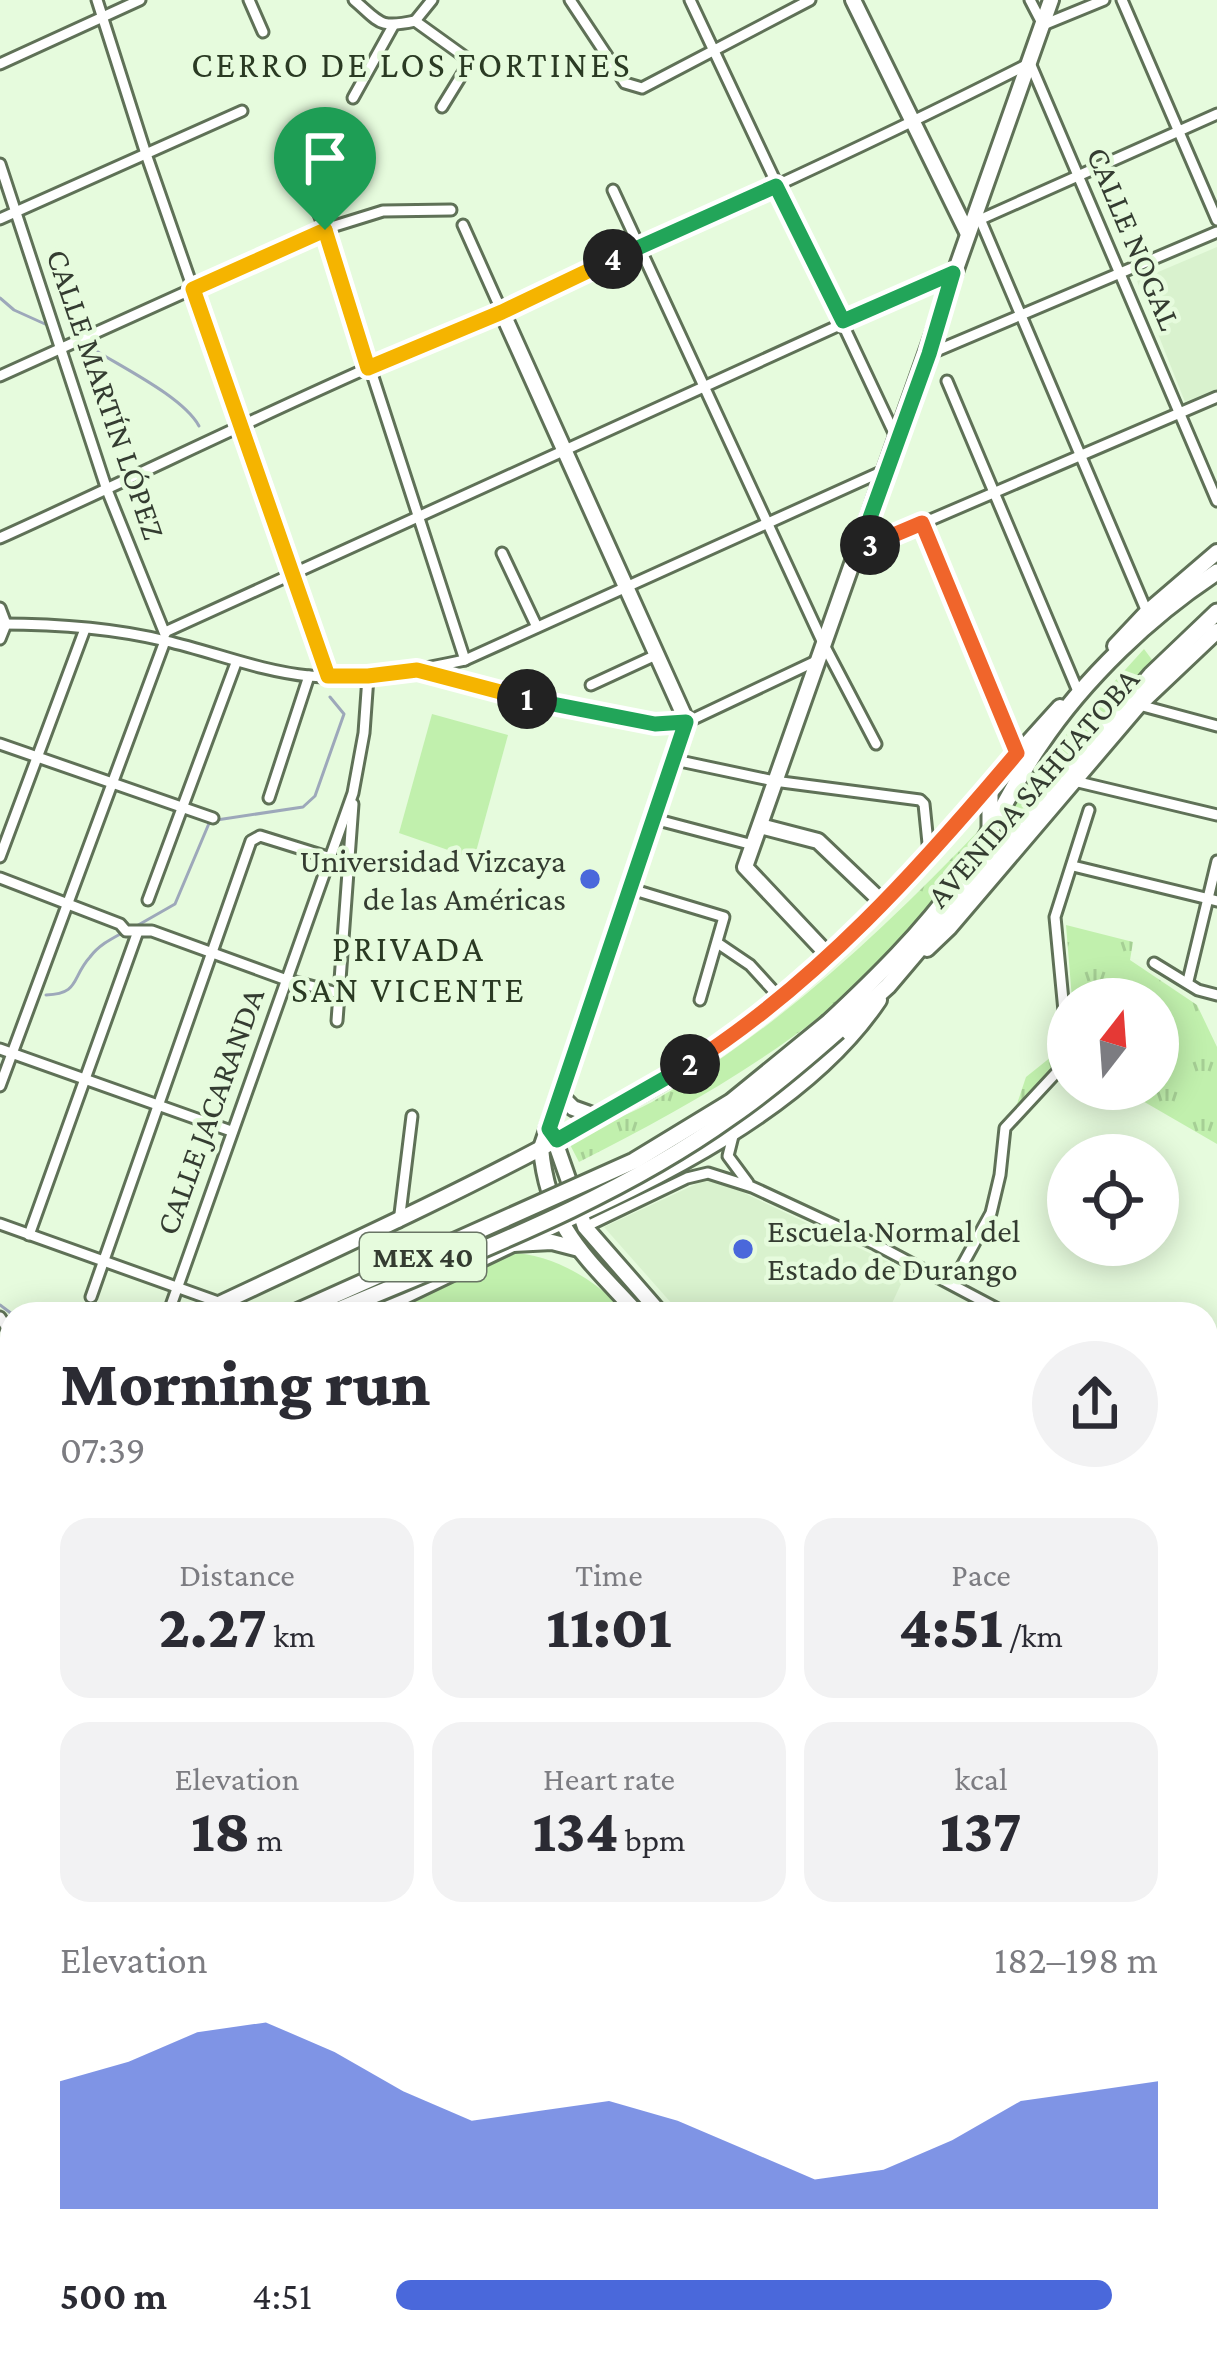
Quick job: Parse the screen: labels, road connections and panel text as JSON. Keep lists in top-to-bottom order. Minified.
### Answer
{"streets":{"main road":["AVENIDA SAHUATOBA","MEX 40"],"street":["CALLE NOGAL","CALLE MARTÍN LÓPEZ","CALLE JACARANDA"]},"crossings":[["AVENIDA SAHUATOBA","MEX 40"]],"districts":["CERRO DE LOS FORTINES","PRIVADA SAN VICENTE"],"places":["Universidad Vizcaya de las Américas","Escuela Normal del Estado de Durango"],"north":"top","page":{"pins":["4","3","1","2"],"heading":["Morning run","07:39"],"stats":[["Distance","2.27 km"],["Time","11:01"],["Pace","4:51 /km"],["Elevation","18 m"],["Heart rate","134 bpm"],["kcal","137"]],"chart":["Elevation","182–198 m"],"list":[{"name":"500 m","note":"4:51"}]}}
